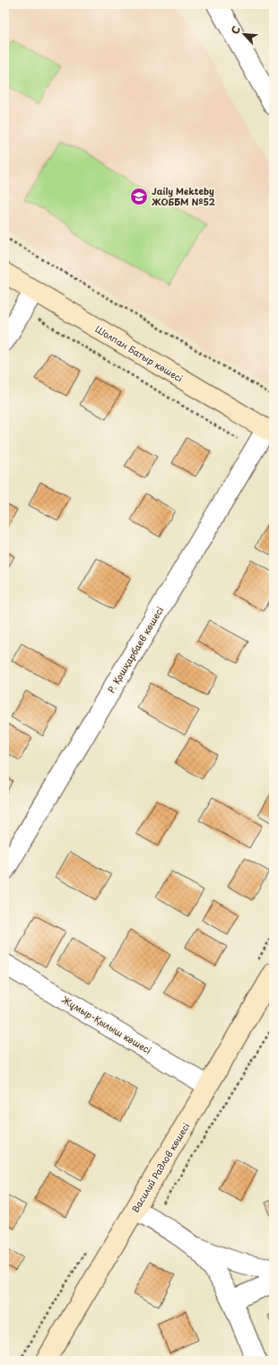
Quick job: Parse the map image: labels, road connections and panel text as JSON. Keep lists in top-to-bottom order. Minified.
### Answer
{"streets":{"street":["Шолпан Батыр көшесі","Р. Қошқарбаев көшесі","Жұмыр-Қылыш көшесі","Василий Радлов көшесі"]},"crossings":[["Шолпан Батыр көшесі","Р. Қошқарбаев көшесі"],["Жұмыр-Қылыш көшесі","Василий Радлов көшесі"]],"places":{"school or university":["Jaily Mekteby ЖОББМ №52"]},"north":"top left"}
